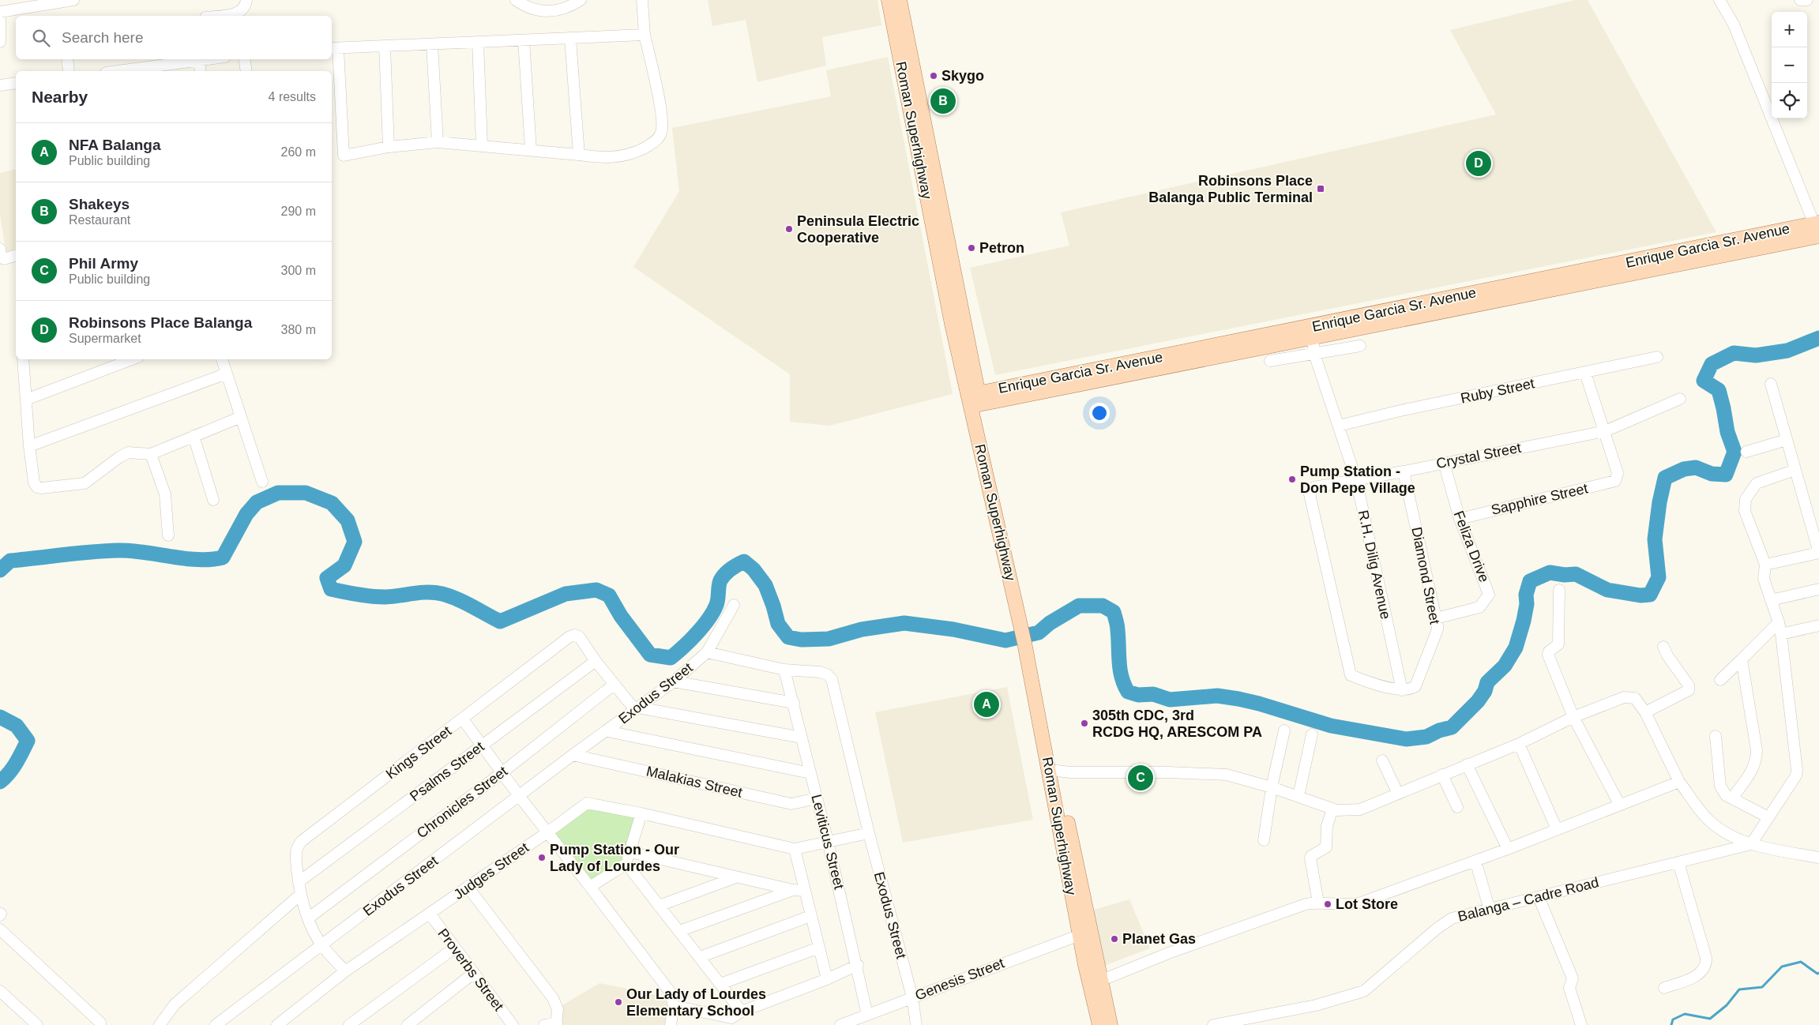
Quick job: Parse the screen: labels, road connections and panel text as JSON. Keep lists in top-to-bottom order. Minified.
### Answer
{"streets":{"main road":["Roman Superhighway","Enrique Garcia Sr. Avenue"],"street":["Ruby Street","Crystal Street","Sapphire Street","Feliza Drive","R.H. Dilig Avenue","Diamond Street","Exodus Street","Kings Street","Psalms Street","Malakias Street","Chronicles Street","Leviticus Street","Judges Street","Balanga – Cadre Road","Proverbs Street","Genesis Street"]},"crossings":[["Roman Superhighway","Enrique Garcia Sr. Avenue"],["Roman Superhighway","Genesis Street"],["Enrique Garcia Sr. Avenue","R.H. Dilig Avenue"],["Ruby Street","R.H. Dilig Avenue"],["Crystal Street","Sapphire Street"],["Crystal Street","Feliza Drive"],["Crystal Street","R.H. Dilig Avenue"],["Crystal Street","Diamond Street"],["Sapphire Street","Feliza Drive"],["Feliza Drive","Diamond Street"],["R.H. Dilig Avenue","Diamond Street"],["Exodus Street","Kings Street"],["Exodus Street","Malakias Street"],["Exodus Street","Leviticus Street"],["Exodus Street","Judges Street"],["Exodus Street","Genesis Street"],["Kings Street","Psalms Street"],["Kings Street","Chronicles Street"],["Kings Street","Judges Street"],["Malakias Street","Leviticus Street"],["Leviticus Street","Judges Street"],["Leviticus Street","Genesis Street"],["Judges Street","Proverbs Street"]],"places":{"other":["Skygo","Peninsula Electric Cooperative","Petron","Pump Station - Don Pepe Village","305th CDC, 3rd RCDG HQ, ARESCOM PA","Pump Station - Our Lady of Lourdes","Lot Store","Planet Gas","Our Lady of Lourdes Elementary School"],"transit":["Robinsons Place Balanga Public Terminal"]},"page":{"map_buttons":["+","−"],"search":"Search here","heading":["Nearby","4 results"],"pins":["B","D","A","C"],"list":[{"mark":"A","name":"NFA Balanga","note":"Public building","value":"260 m"},{"mark":"B","name":"Shakeys","note":"Restaurant","value":"290 m"},{"mark":"C","name":"Phil Army","note":"Public building","value":"300 m"},{"mark":"D","name":"Robinsons Place Balanga","note":"Supermarket","value":"380 m"}]}}
